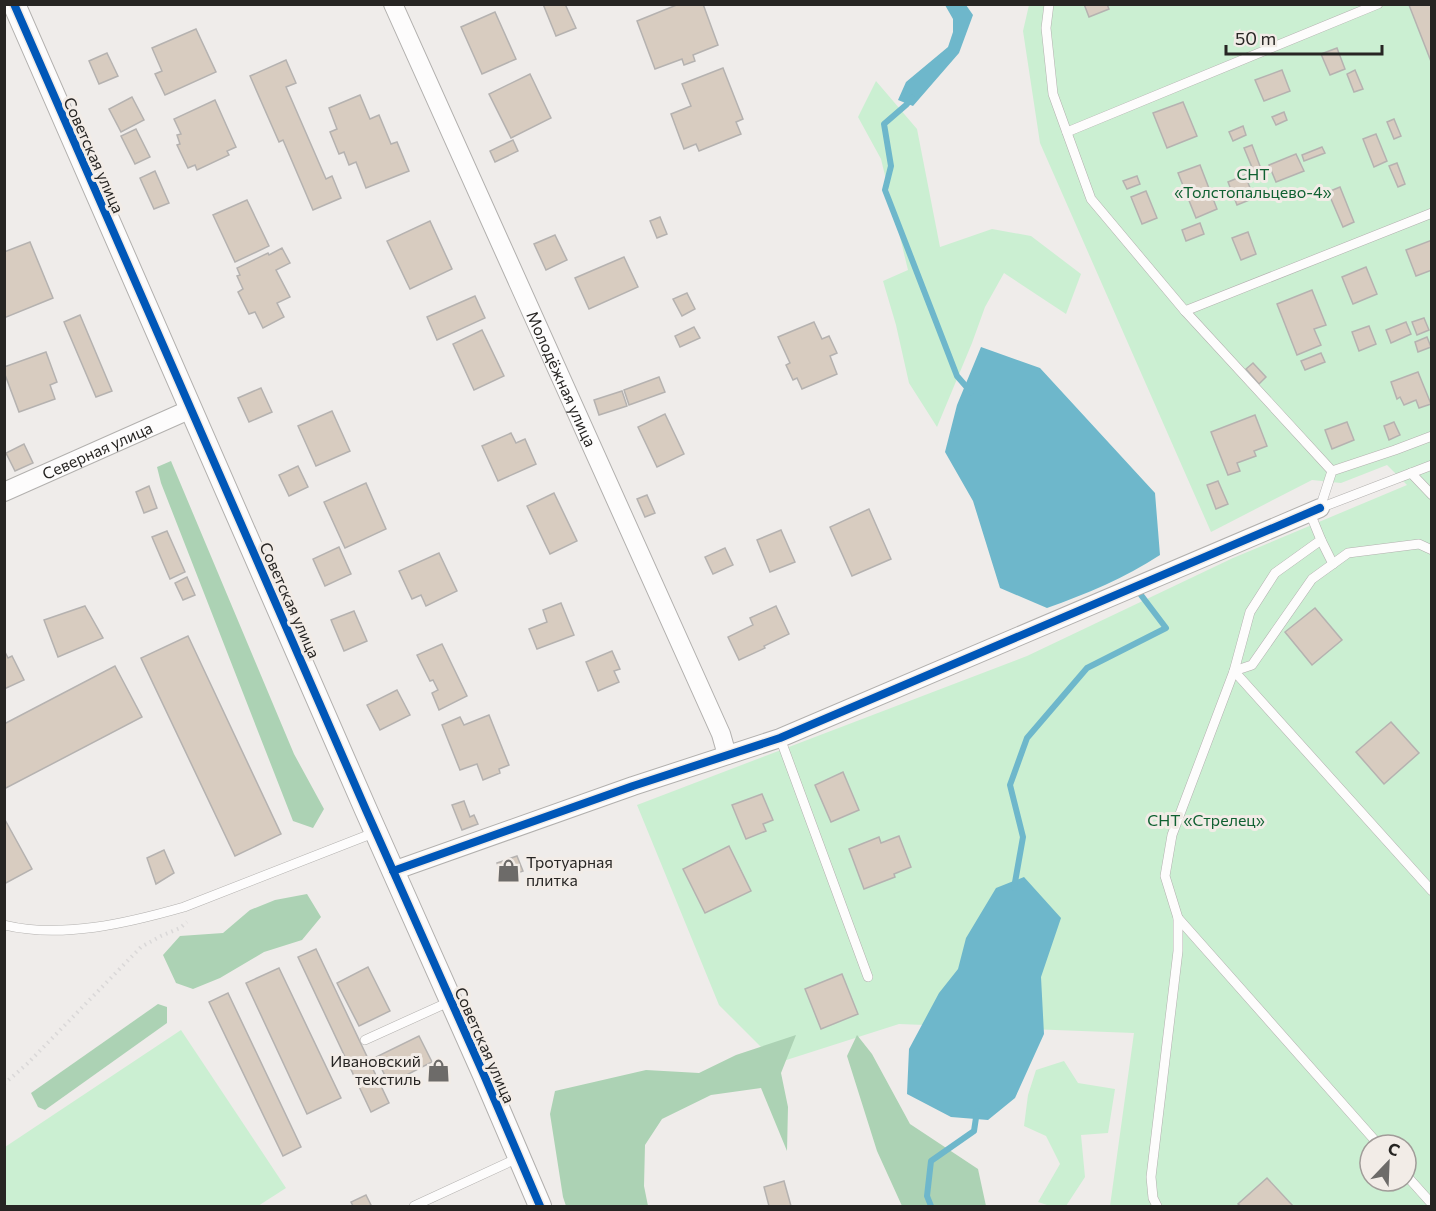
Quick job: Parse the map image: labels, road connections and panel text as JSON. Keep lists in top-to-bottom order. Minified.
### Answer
{"streets":{"street":["Советская улица","Молодёжная улица","Северная улица"]},"crossings":[["Советская улица","Северная улица"]],"parks":["СНТ «Толстопальцево-4»","СНТ «Стрелец»"],"places":{"shop":["Тротуарная плитка","Ивановский текстиль"]},"scale_bar":"50 m","north":"top right"}
